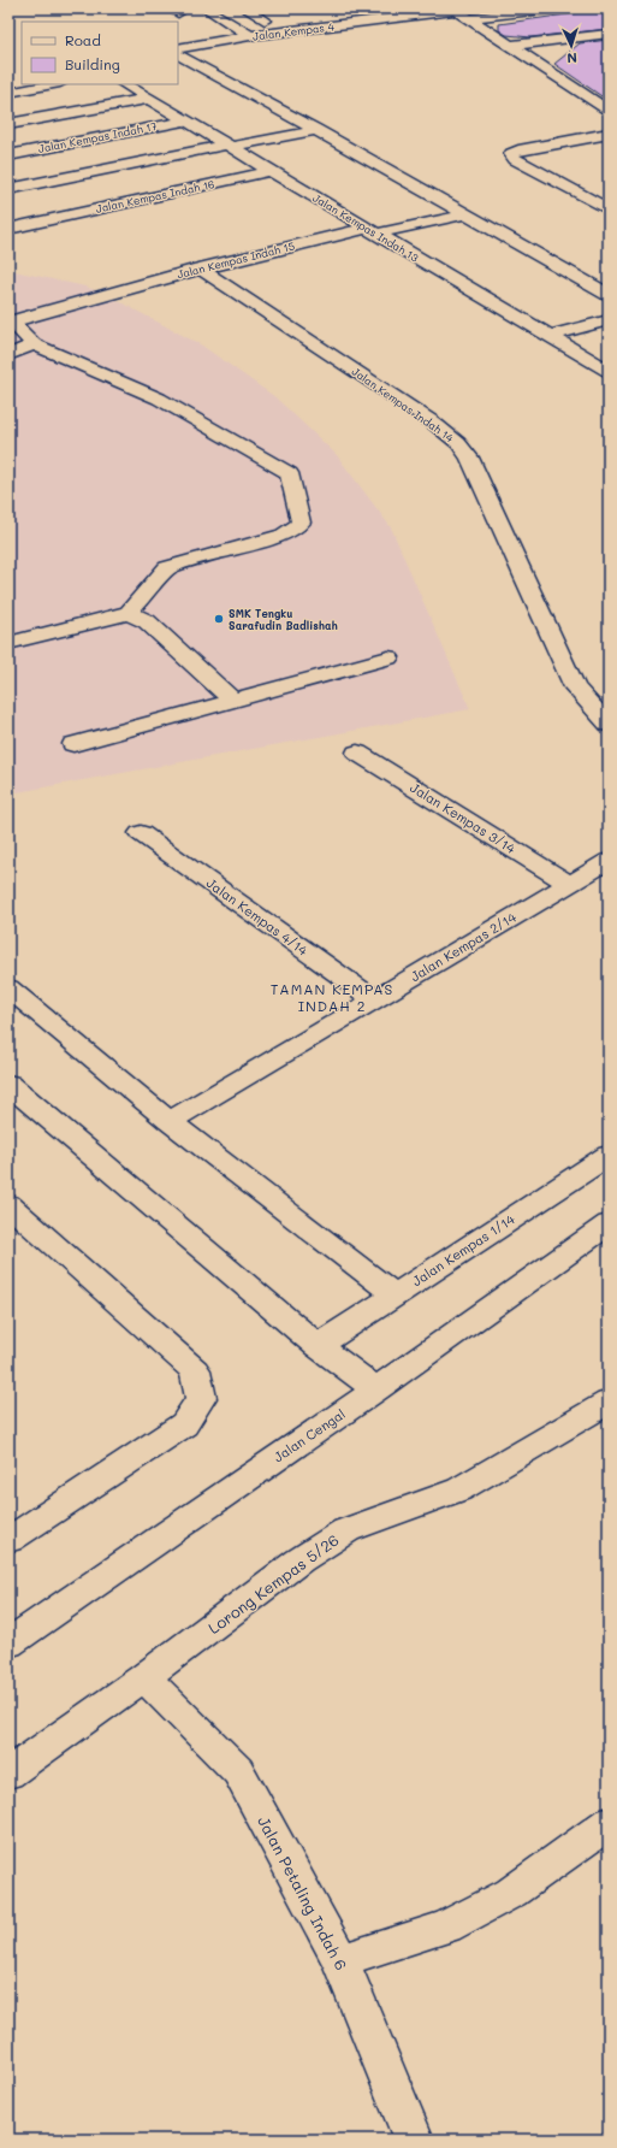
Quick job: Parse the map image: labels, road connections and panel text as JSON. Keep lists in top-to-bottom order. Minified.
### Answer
{"streets":{"street":["Jalan Kempas 4","Jalan Kempas Indah 17","Jalan Kempas Indah 16","Jalan Kempas Indah 13","Jalan Kempas Indah 15","Jalan Kempas Indah 14","Jalan Kempas 3/14","Jalan Kempas 4/14","Jalan Kempas 2/14","Jalan Kempas 1/14","Jalan Cengal","Lorong Kempas 5/26","Jalan Petaling Indah 6"]},"crossings":[["Jalan Kempas Indah 17","Jalan Kempas Indah 13"],["Jalan Kempas Indah 16","Jalan Kempas Indah 13"],["Jalan Kempas Indah 13","Jalan Kempas Indah 15"],["Jalan Kempas Indah 15","Jalan Kempas Indah 14"],["Jalan Kempas 3/14","Jalan Kempas 2/14"],["Jalan Kempas 4/14","Jalan Kempas 2/14"],["Lorong Kempas 5/26","Jalan Petaling Indah 6"]],"districts":["TAMAN KEMPAS INDAH 2"],"places":["SMK Tengku Sarafudin Badlishah"],"legend":["Road","Building"],"north":"bottom"}
